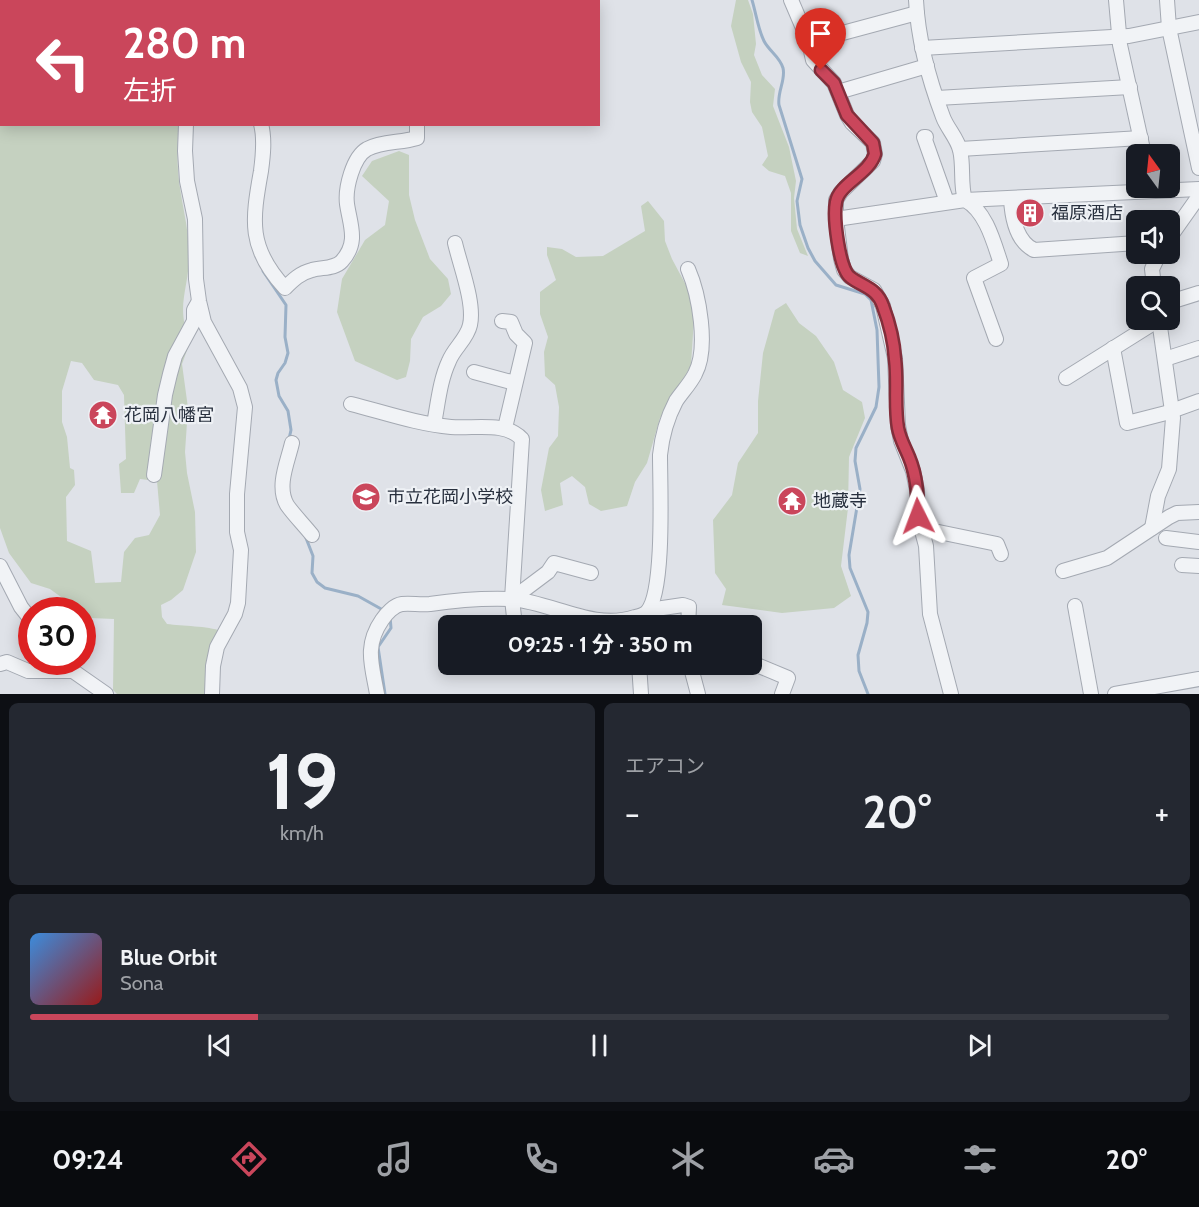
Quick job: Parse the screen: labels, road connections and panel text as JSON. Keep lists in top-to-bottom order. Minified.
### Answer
{"places":{"building":["福原酒店"],"temple":["花岡八幡宮","地蔵寺"],"school or university":["市立花岡小学校"]},"north":"top","page":{"turn":["280 m","左折"],"limit":"30","trip":"09:25 · 1 分 · 350 m","tile":[["19","km/h"],"エアコン"],"heat":["−","20°","+"],"song":["Blue Orbit","Sona"],"tabs":["09:24","20°"]}}
